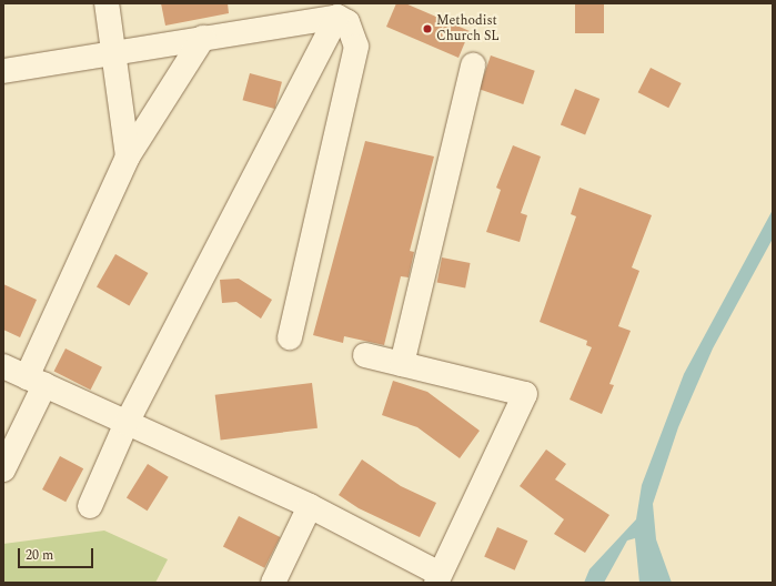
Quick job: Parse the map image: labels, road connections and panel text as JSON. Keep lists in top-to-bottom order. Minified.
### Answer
{"places":["Methodist Church SL"],"scale_bar":"20 m"}
